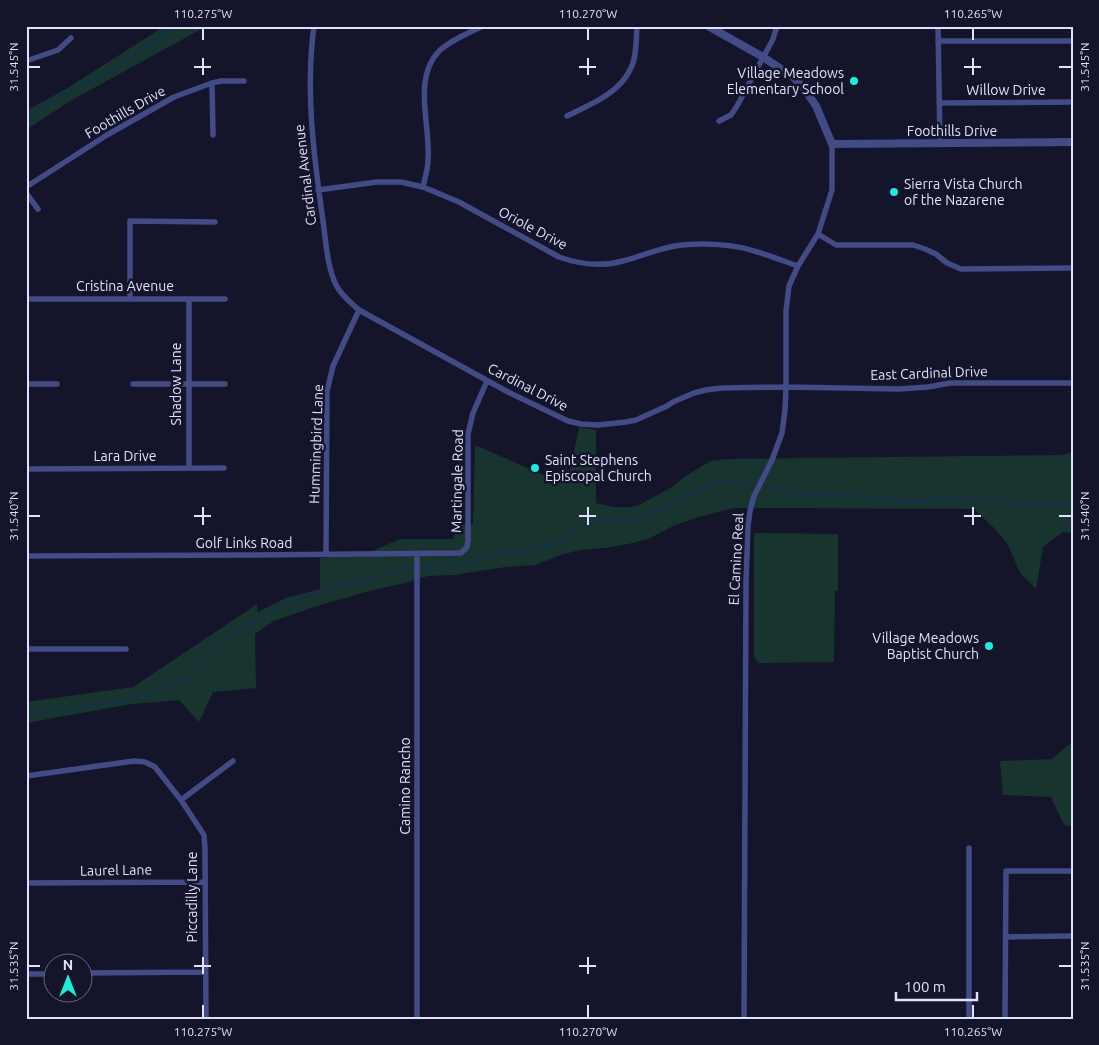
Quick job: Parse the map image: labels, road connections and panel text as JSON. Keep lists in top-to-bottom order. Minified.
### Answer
{"streets":{"street":["Willow Drive","Foothills Drive","Cardinal Avenue","Oriole Drive","Cristina Avenue","East Cardinal Drive","Shadow Lane","Cardinal Drive","Hummingbird Lane","Lara Drive","Martingale Road","Golf Links Road","El Camino Real","Camino Rancho","Laurel Lane","Piccadilly Lane"]},"crossings":[["Foothills Drive","El Camino Real"],["Cardinal Avenue","Oriole Drive"],["Cardinal Avenue","Cardinal Drive"],["Cardinal Avenue","Hummingbird Lane"],["Oriole Drive","El Camino Real"],["Cristina Avenue","Shadow Lane"],["East Cardinal Drive","Cardinal Drive"],["East Cardinal Drive","El Camino Real"],["Shadow Lane","Lara Drive"],["Cardinal Drive","Hummingbird Lane"],["Cardinal Drive","Martingale Road"],["Cardinal Drive","El Camino Real"],["Hummingbird Lane","Golf Links Road"],["Martingale Road","Golf Links Road"],["Golf Links Road","Camino Rancho"],["Laurel Lane","Piccadilly Lane"]],"places":["Village Meadows Elementary School","Sierra Vista Church of the Nazarene","Saint Stephens Episcopal Church","Village Meadows Baptist Church"],"scale_bar":"100 m","north":"top","coordinates":["110.275°W","110.270°W","110.265°W","31.545°N","31.540°N","31.535°N"]}
